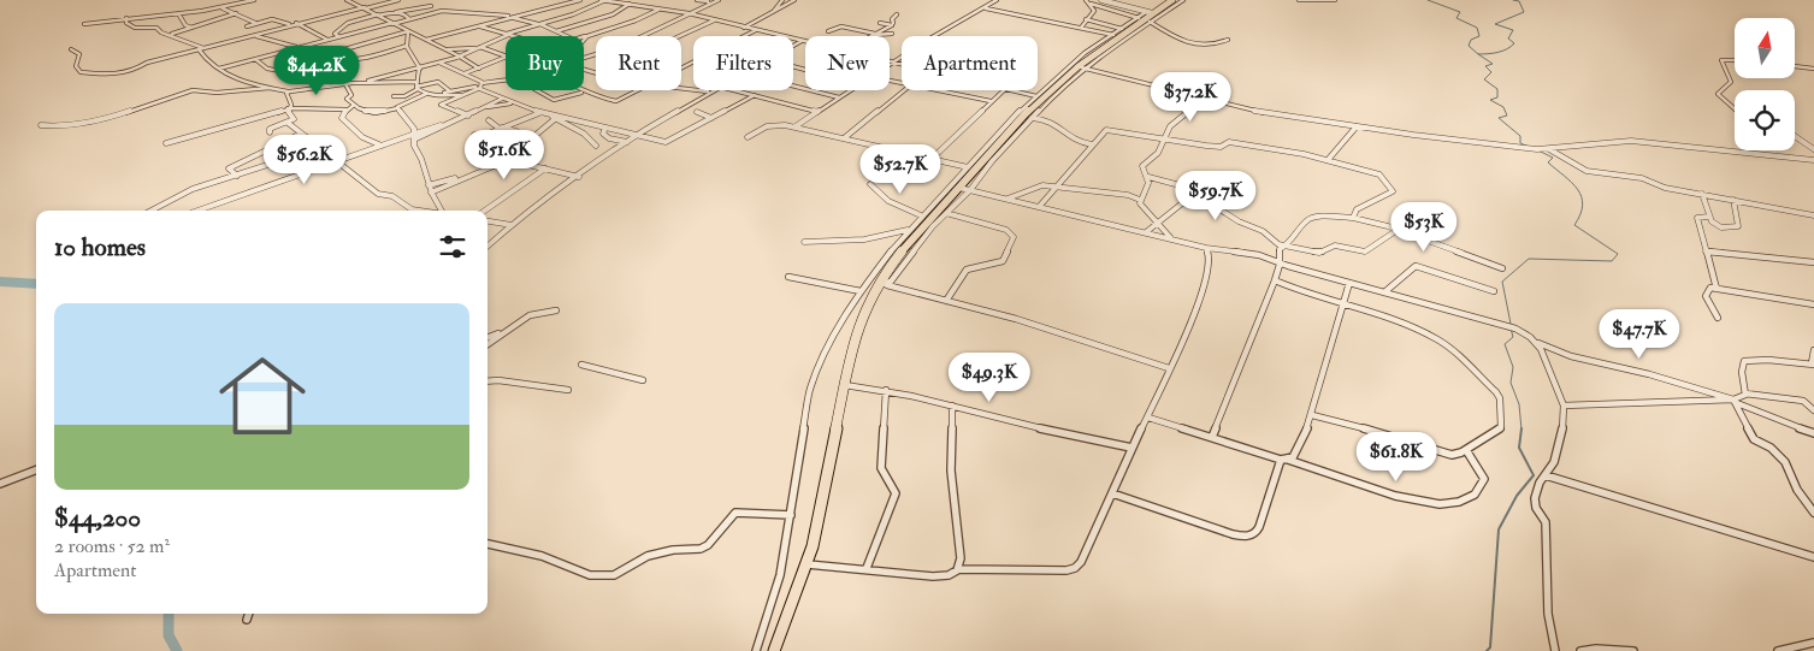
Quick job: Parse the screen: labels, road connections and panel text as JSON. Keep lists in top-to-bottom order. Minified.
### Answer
{"north":"top","page":{"chip":["Buy","Rent","Filters","New","Apartment"],"price":["$44.2K","$37.2K","$51.6K","$56.2K","$52.7K","$59.7K","$53K","$47.7K","$49.3K","$61.8K"],"heading":"10 homes","list":[{"name":"$44,200","note":"2 rooms · 52 m² · Apartment"}]}}
